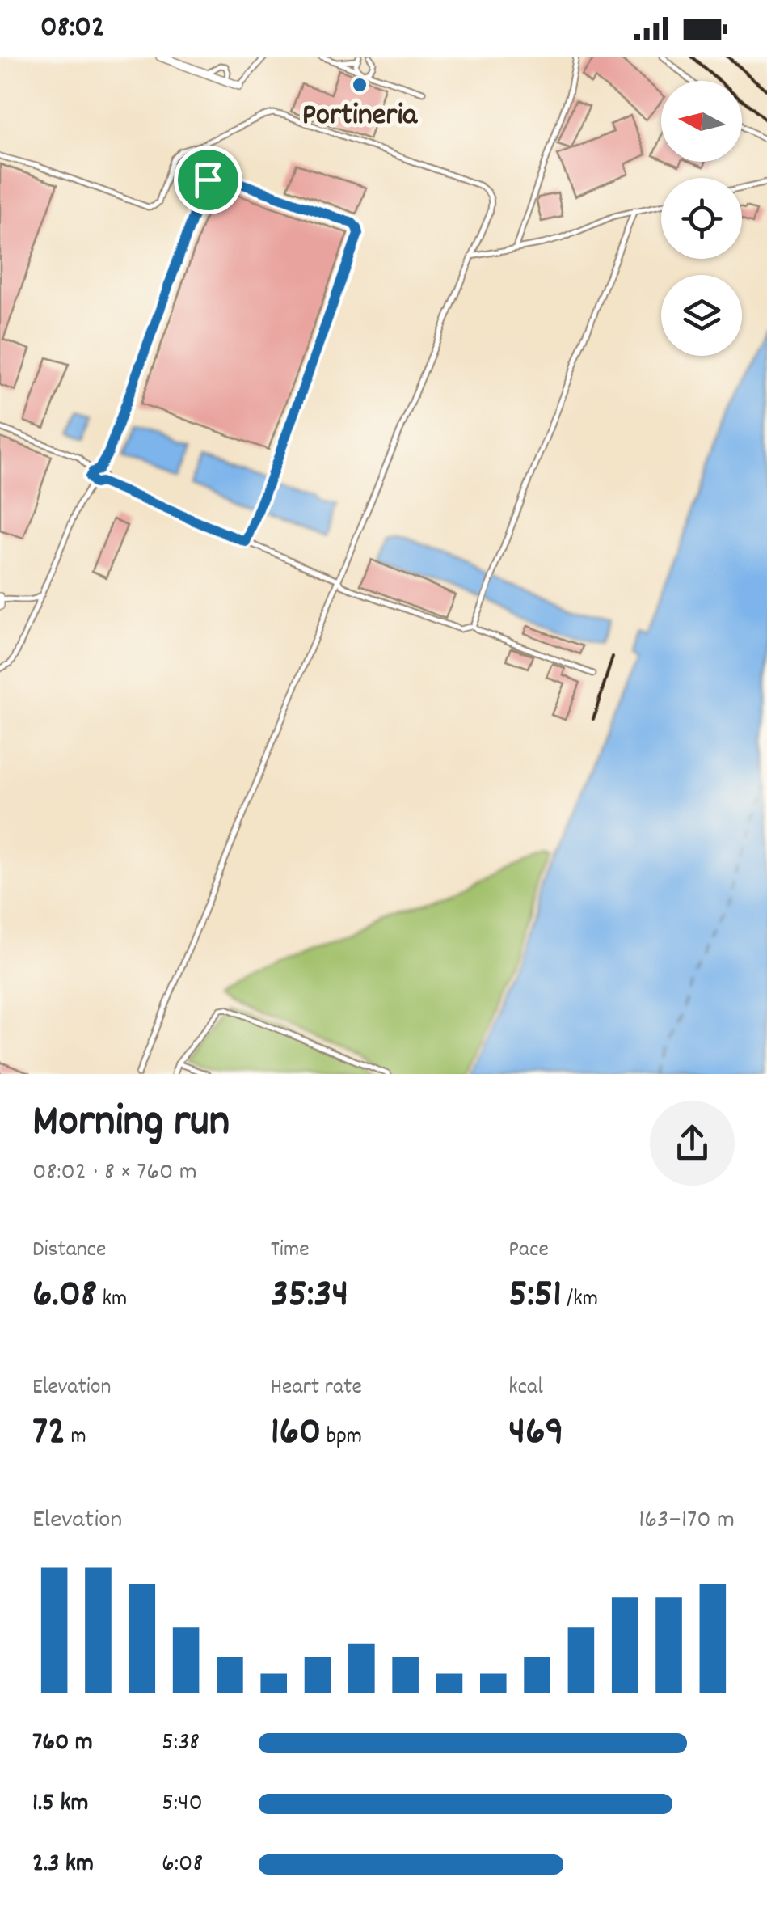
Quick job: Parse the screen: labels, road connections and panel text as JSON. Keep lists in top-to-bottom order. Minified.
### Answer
{"places":["Portineria"],"north":"left","page":{"status":"08:02","heading":["Morning run","08:02 · 8 × 760 m"],"stats":[["Distance","6.08 km"],["Time","35:34"],["Pace","5:51 /km"],["Elevation","72 m"],["Heart rate","160 bpm"],["kcal","469"]],"chart":["Elevation","163–170 m"],"list":[{"name":"760 m","note":"5:38"},{"name":"1.5 km","note":"5:40"},{"name":"2.3 km","note":"6:08"}]}}
